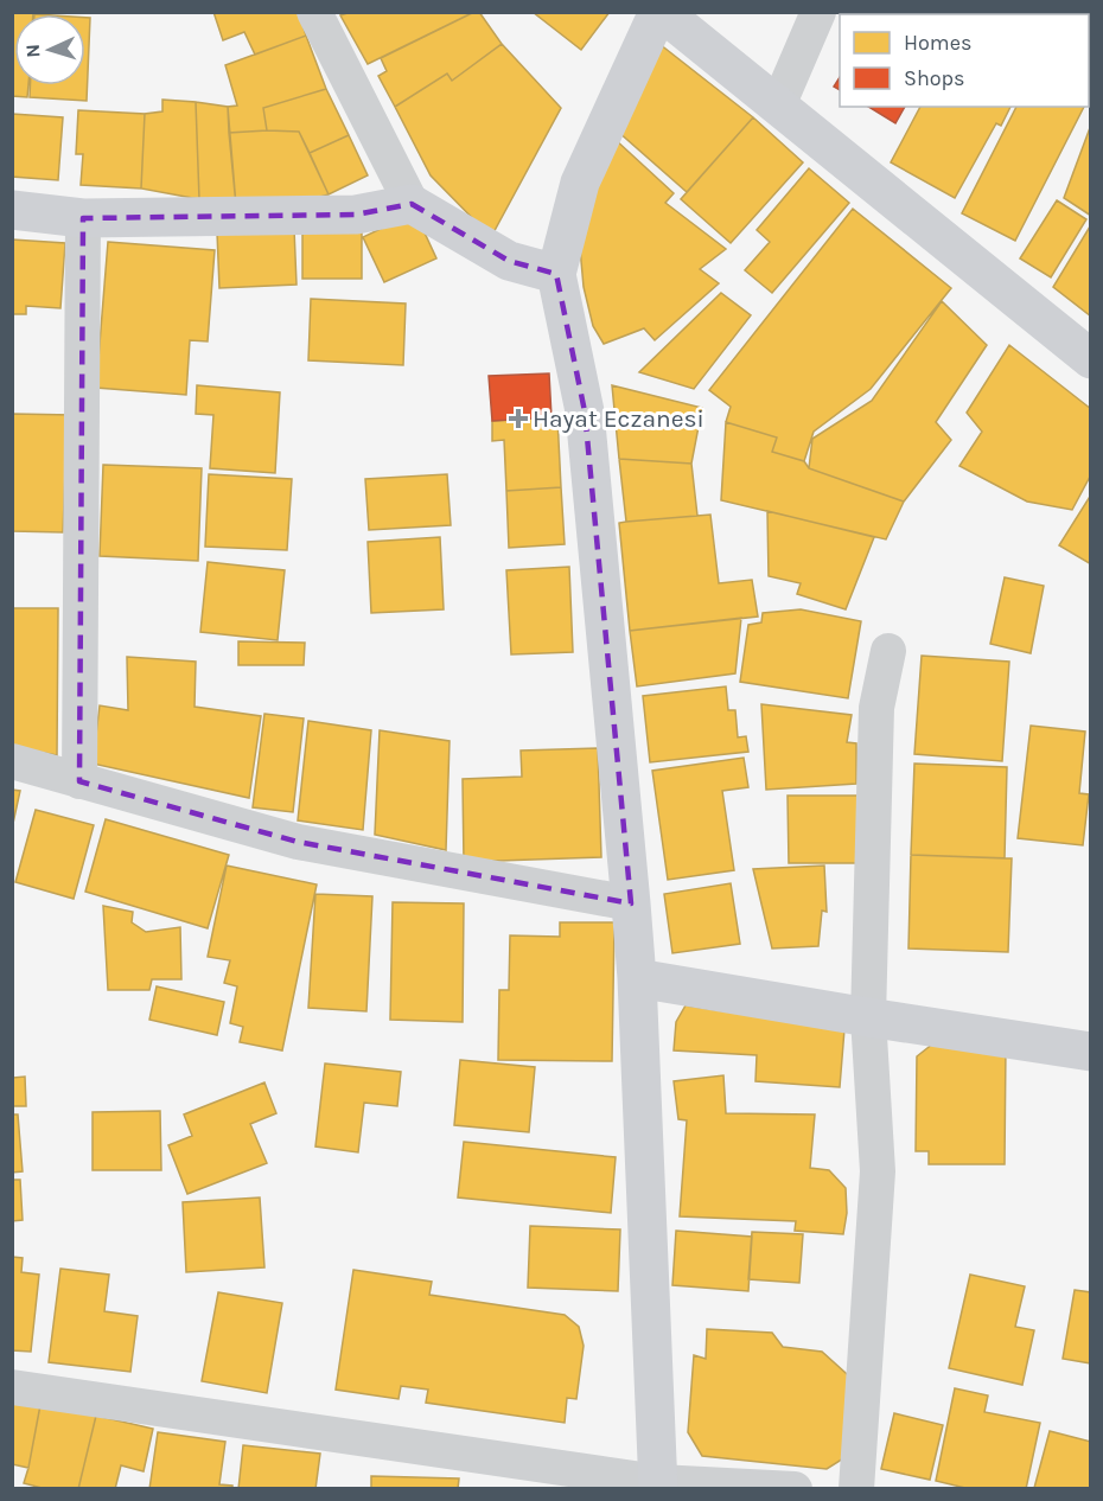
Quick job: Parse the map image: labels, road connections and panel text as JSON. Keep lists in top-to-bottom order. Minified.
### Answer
{"places":{"health":["Hayat Eczanesi"]},"legend":["Homes","Shops"],"north":"left"}
